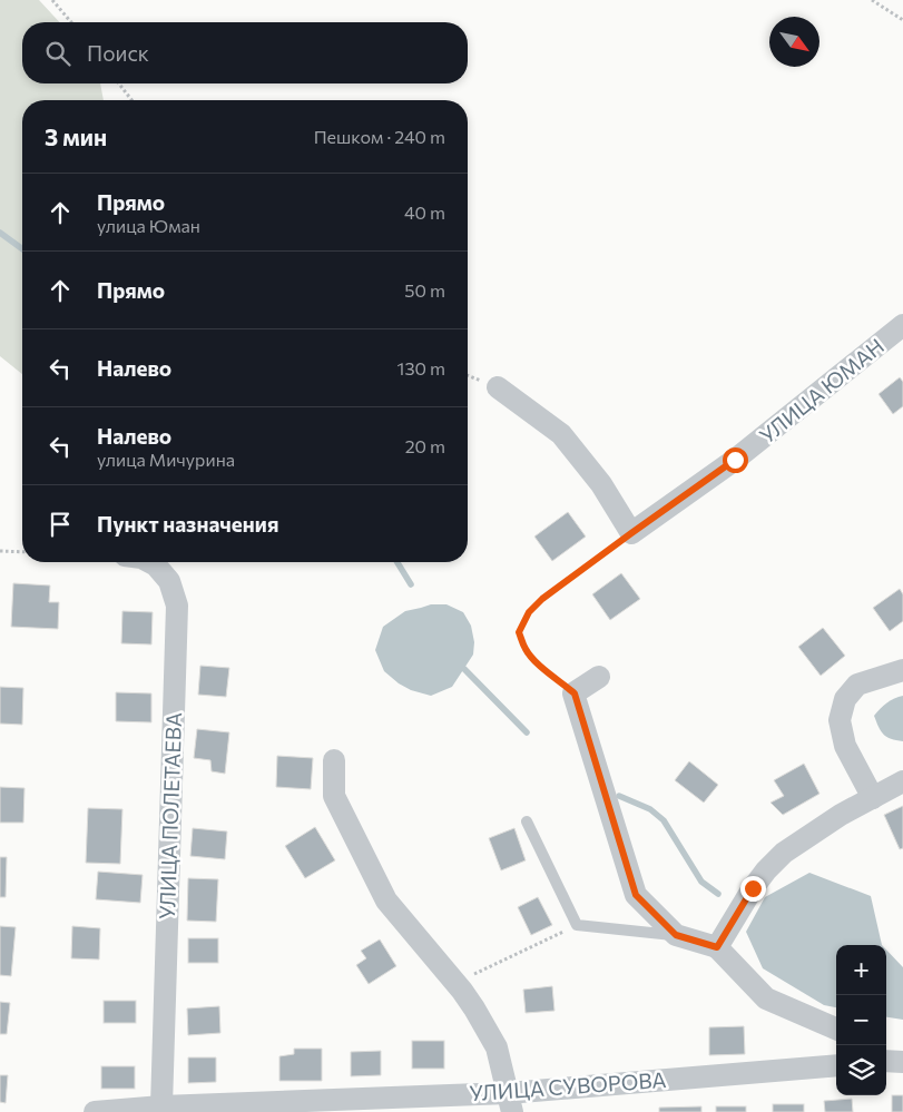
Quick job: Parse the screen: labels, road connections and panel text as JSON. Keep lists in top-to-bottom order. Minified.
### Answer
{"streets":{"street":["УЛИЦА ЮМАН","УЛИЦА ПОЛЕТАЕВА","УЛИЦА СУВОРОВА"]},"crossings":[["УЛИЦА ПОЛЕТАЕВА","УЛИЦА СУВОРОВА"]],"north":"bottom right","page":{"search":"Поиск","heading":["3 мин","Пешком · 240 m"],"list":[["Прямо","улица Юман","40 m"],["Прямо","50 m"],["Налево","130 m"],["Налево","улица Мичурина","20 m"],"Пункт назначения"],"map_buttons":["+","−"]}}
